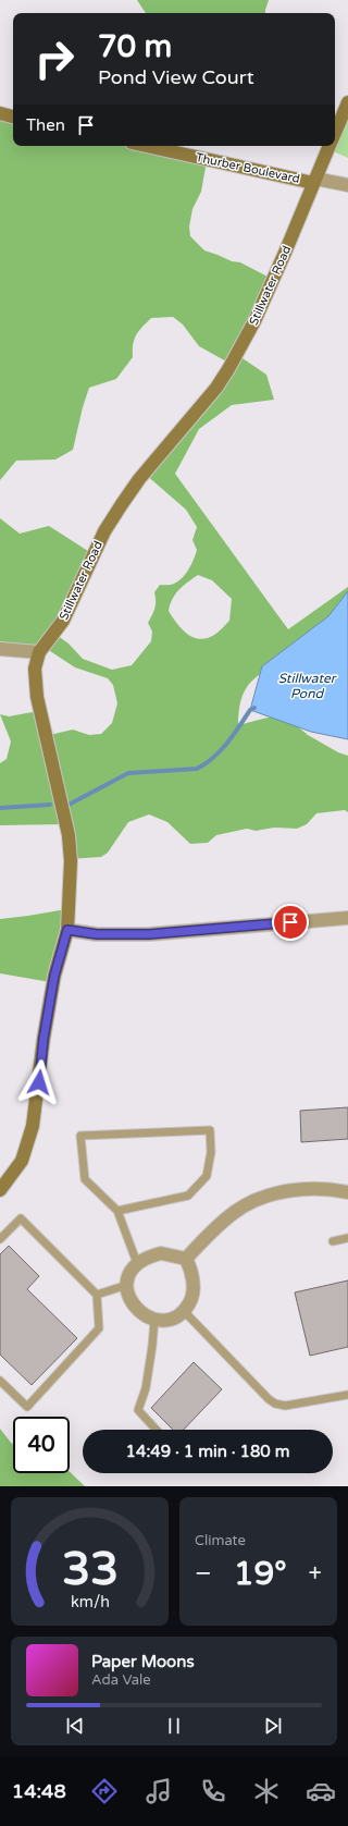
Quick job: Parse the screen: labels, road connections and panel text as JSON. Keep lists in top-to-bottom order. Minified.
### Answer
{"streets":{"street":["Thurber Boulevard","Stillwater Road"]},"crossings":[["Thurber Boulevard","Stillwater Road"]],"water":["Stillwater Pond"],"page":{"turn":["70 m","Pond View Court"],"then":"Then","limit":"40","trip":"14:49 · 1 min · 180 m","tile":"Climate","heat":["−","19°","+"],"song":["Paper Moons","Ada Vale"],"tabs":"14:48","gauge":["33","km/h"]}}
